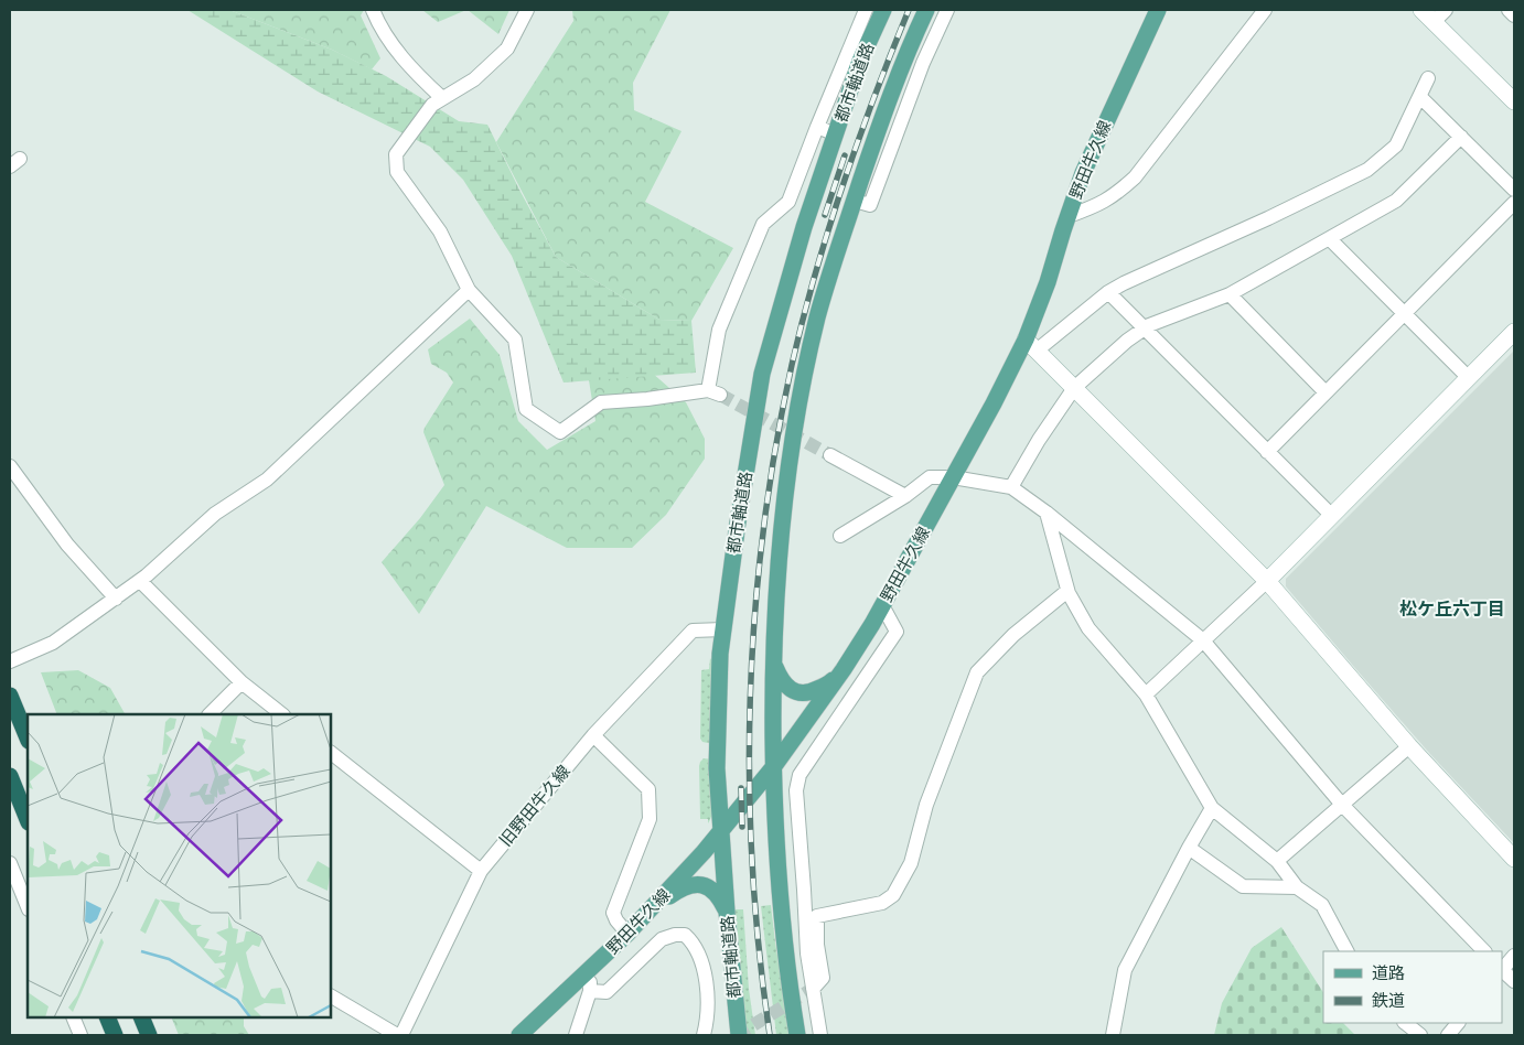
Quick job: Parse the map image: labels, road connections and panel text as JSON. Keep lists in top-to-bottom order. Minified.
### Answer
{"streets":{"main road":["都市軸道路","野田牛久線"],"street":["旧野田牛久線"]},"crossings":[["都市軸道路","野田牛久線"],["都市軸道路","旧野田牛久線"]],"districts":["松ケ丘六丁目"],"legend":["道路","鉄道"]}
